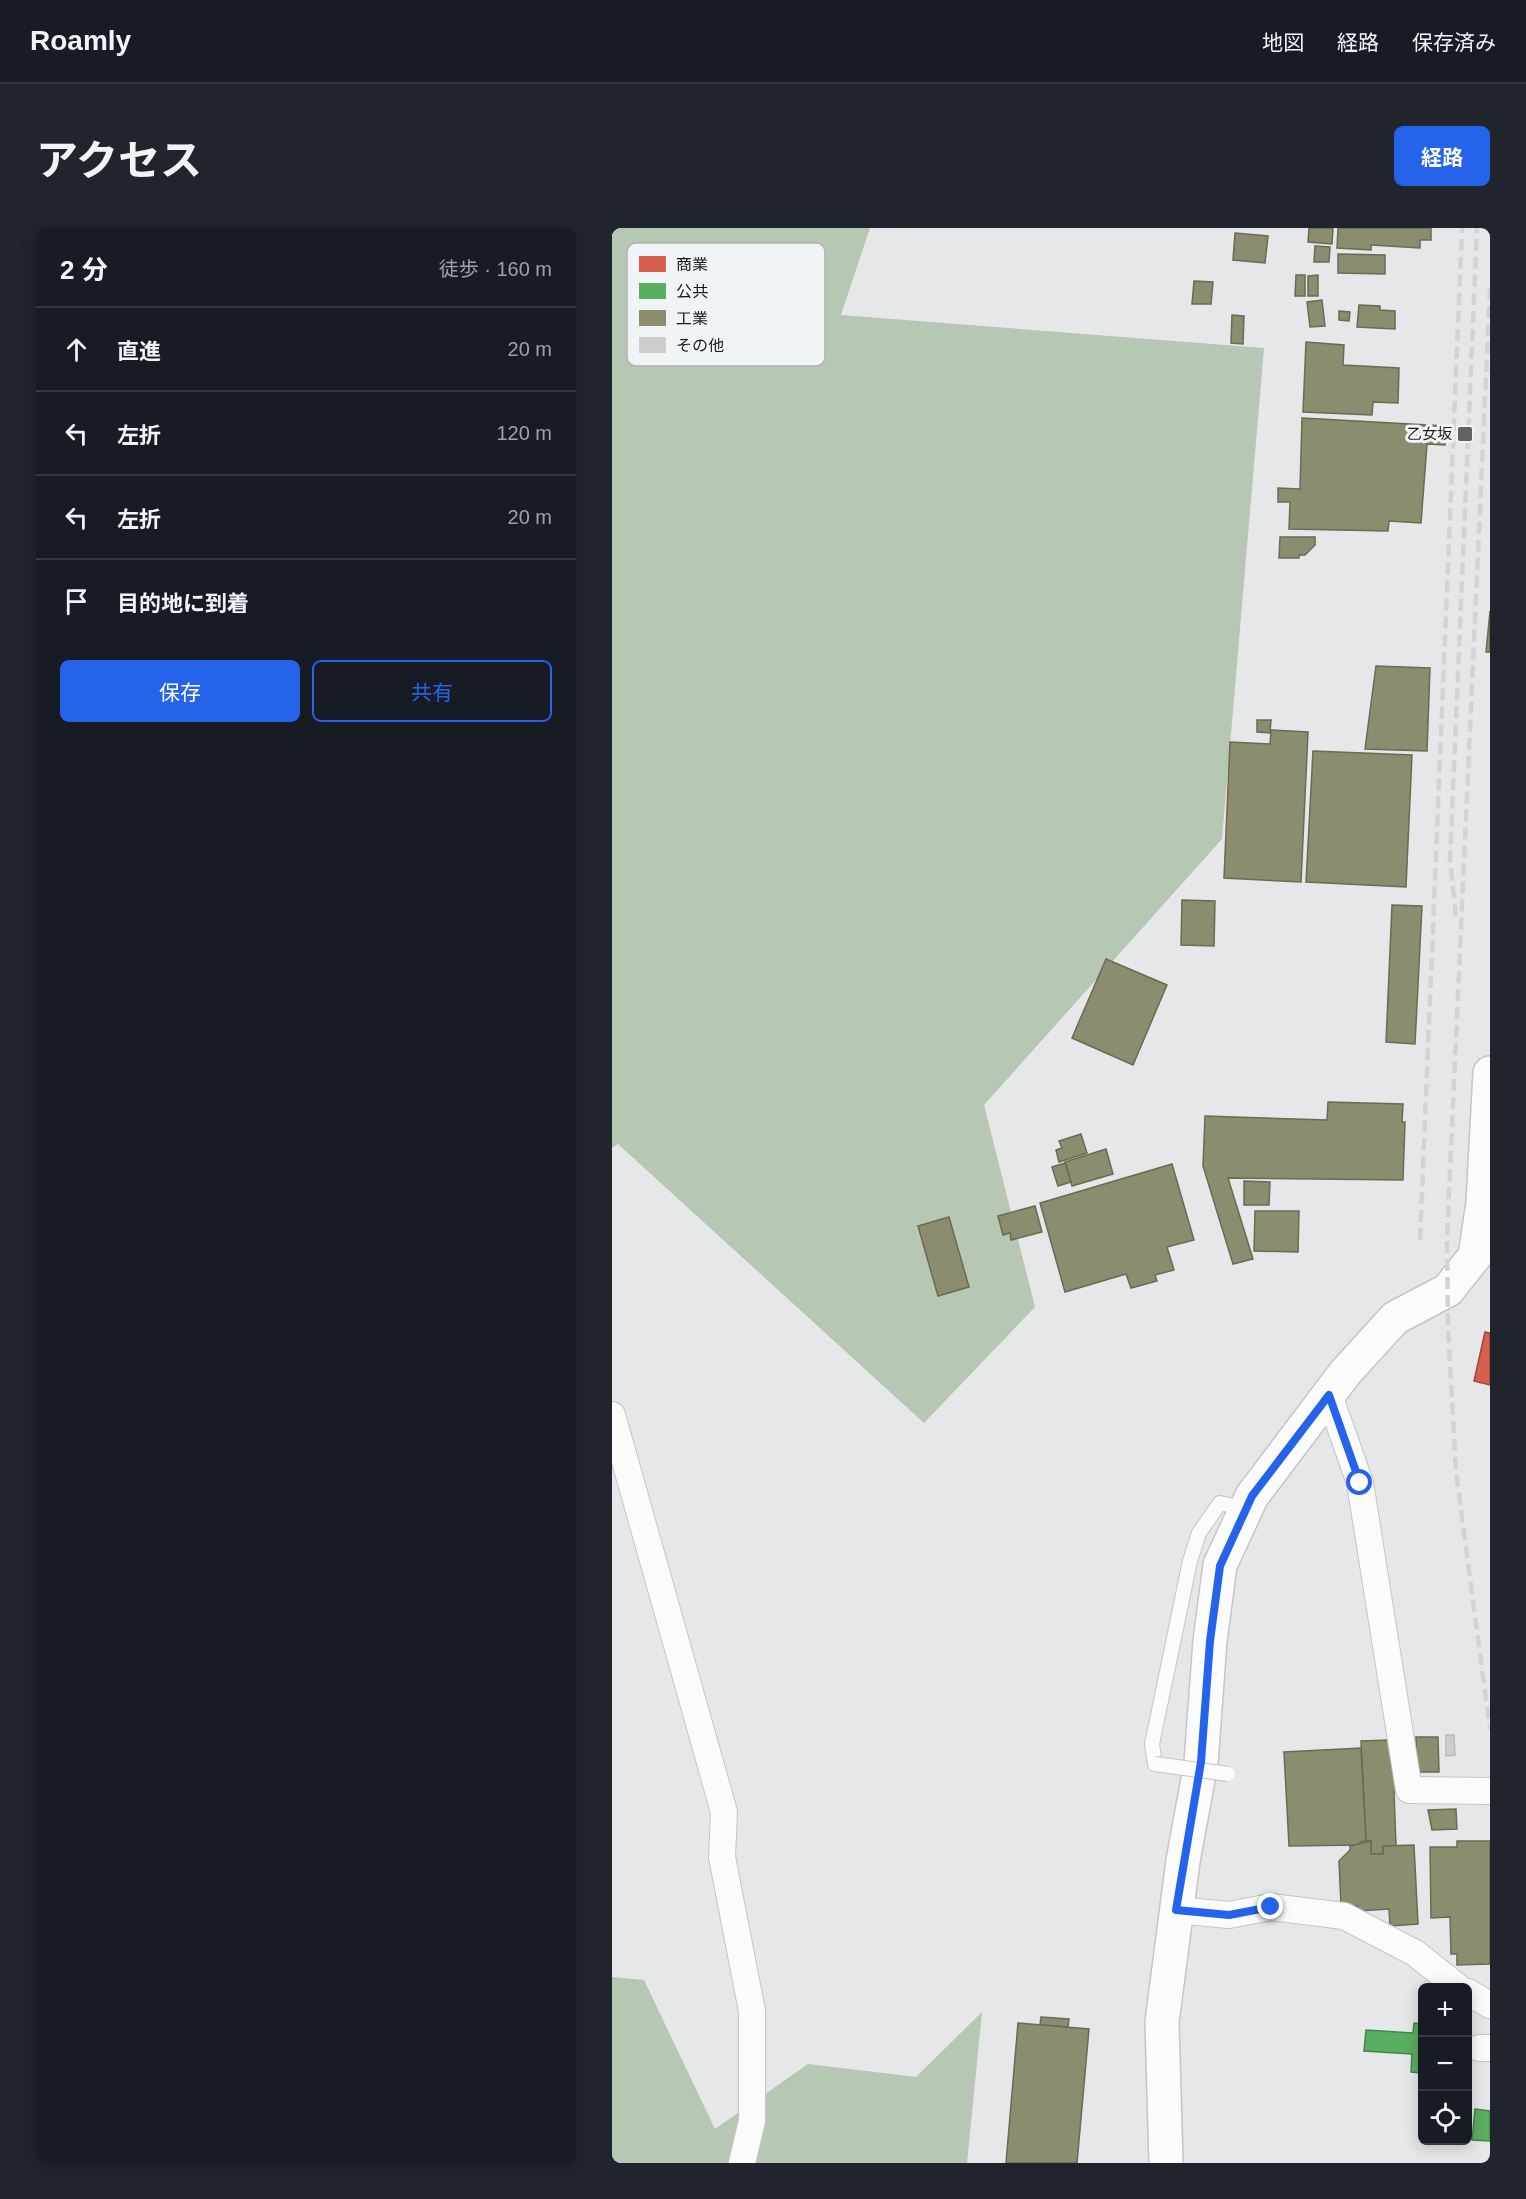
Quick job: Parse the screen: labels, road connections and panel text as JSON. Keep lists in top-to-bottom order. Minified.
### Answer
{"places":{"transit":["乙女坂"]},"legend":["商業","公共","工業","その他"],"page":{"header":"Roamly","nav":["地図","経路","保存済み"],"title":"アクセス","buttons":["経路",["保存","共有"]],"heading":["2 分","徒歩 · 160 m"],"list":[["直進","20 m"],["左折","120 m"],["左折","20 m"],"目的地に到着"],"map_buttons":["+","−"]}}
